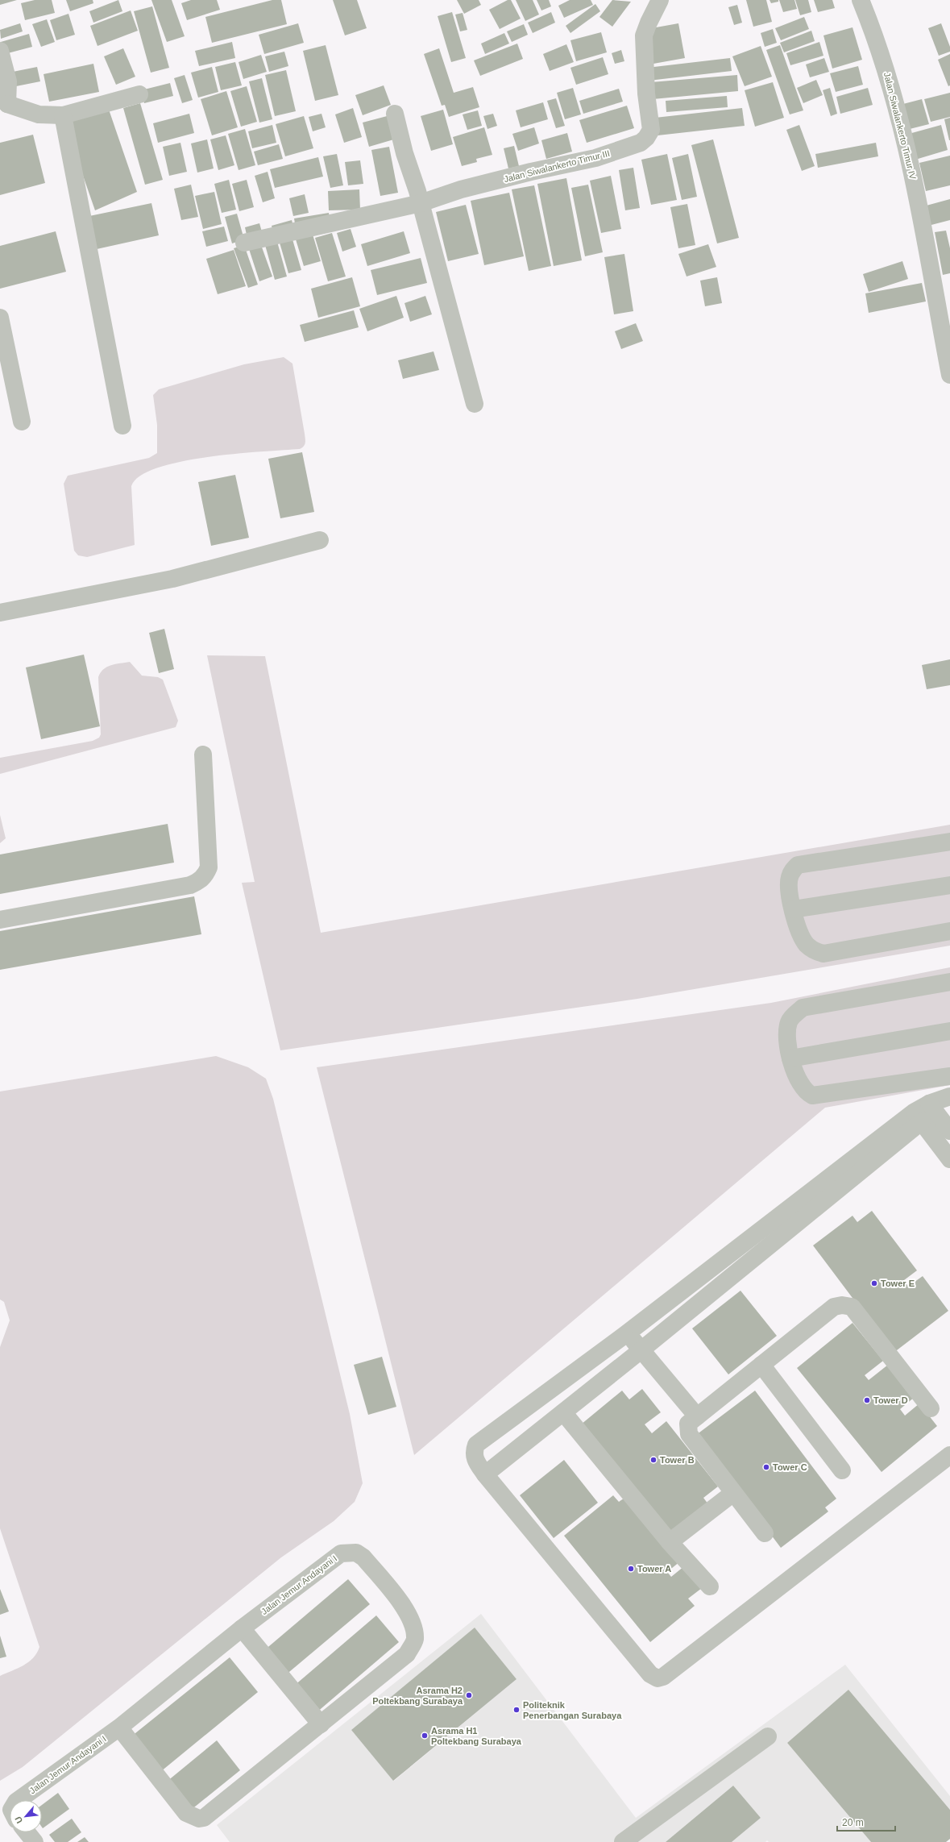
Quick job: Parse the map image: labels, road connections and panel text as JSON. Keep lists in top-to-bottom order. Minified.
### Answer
{"streets":{"street":["Jalan Siwalankerto Timur IV","Jalan Siwalankerto Timur III","Jalan Jemur Andayani I"]},"places":["Tower E","Tower D","Tower B","Tower C","Tower A","Asrama H2 Poltekbang Surabaya","Politeknik Penerbangan Surabaya","Asrama H1 Poltekbang Surabaya"],"scale_bar":"20 m","north":"bottom left"}
